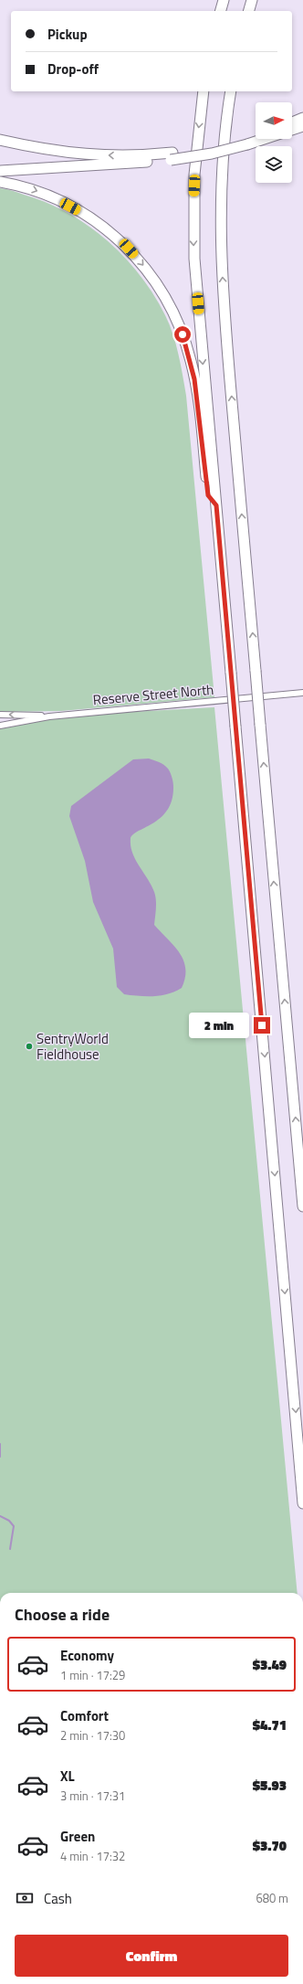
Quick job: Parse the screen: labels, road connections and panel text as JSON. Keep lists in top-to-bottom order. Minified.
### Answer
{"streets":{"street":["Reserve Street North"]},"places":["SentryWorld Fieldhouse"],"north":"right","page":{"banner":["Pickup","Drop-off"],"bubble":"2 min","heading":"Choose a ride","list":[{"name":"Economy","note":"1 min · 17:29","value":"$3.49"},{"name":"Comfort","note":"2 min · 17:30","value":"$4.71"},{"name":"XL","note":"3 min · 17:31","value":"$5.93"},{"name":"Green","note":"4 min · 17:32","value":"$3.70"}],"pay":["Cash","680 m"],"buttons":"Confirm"}}
